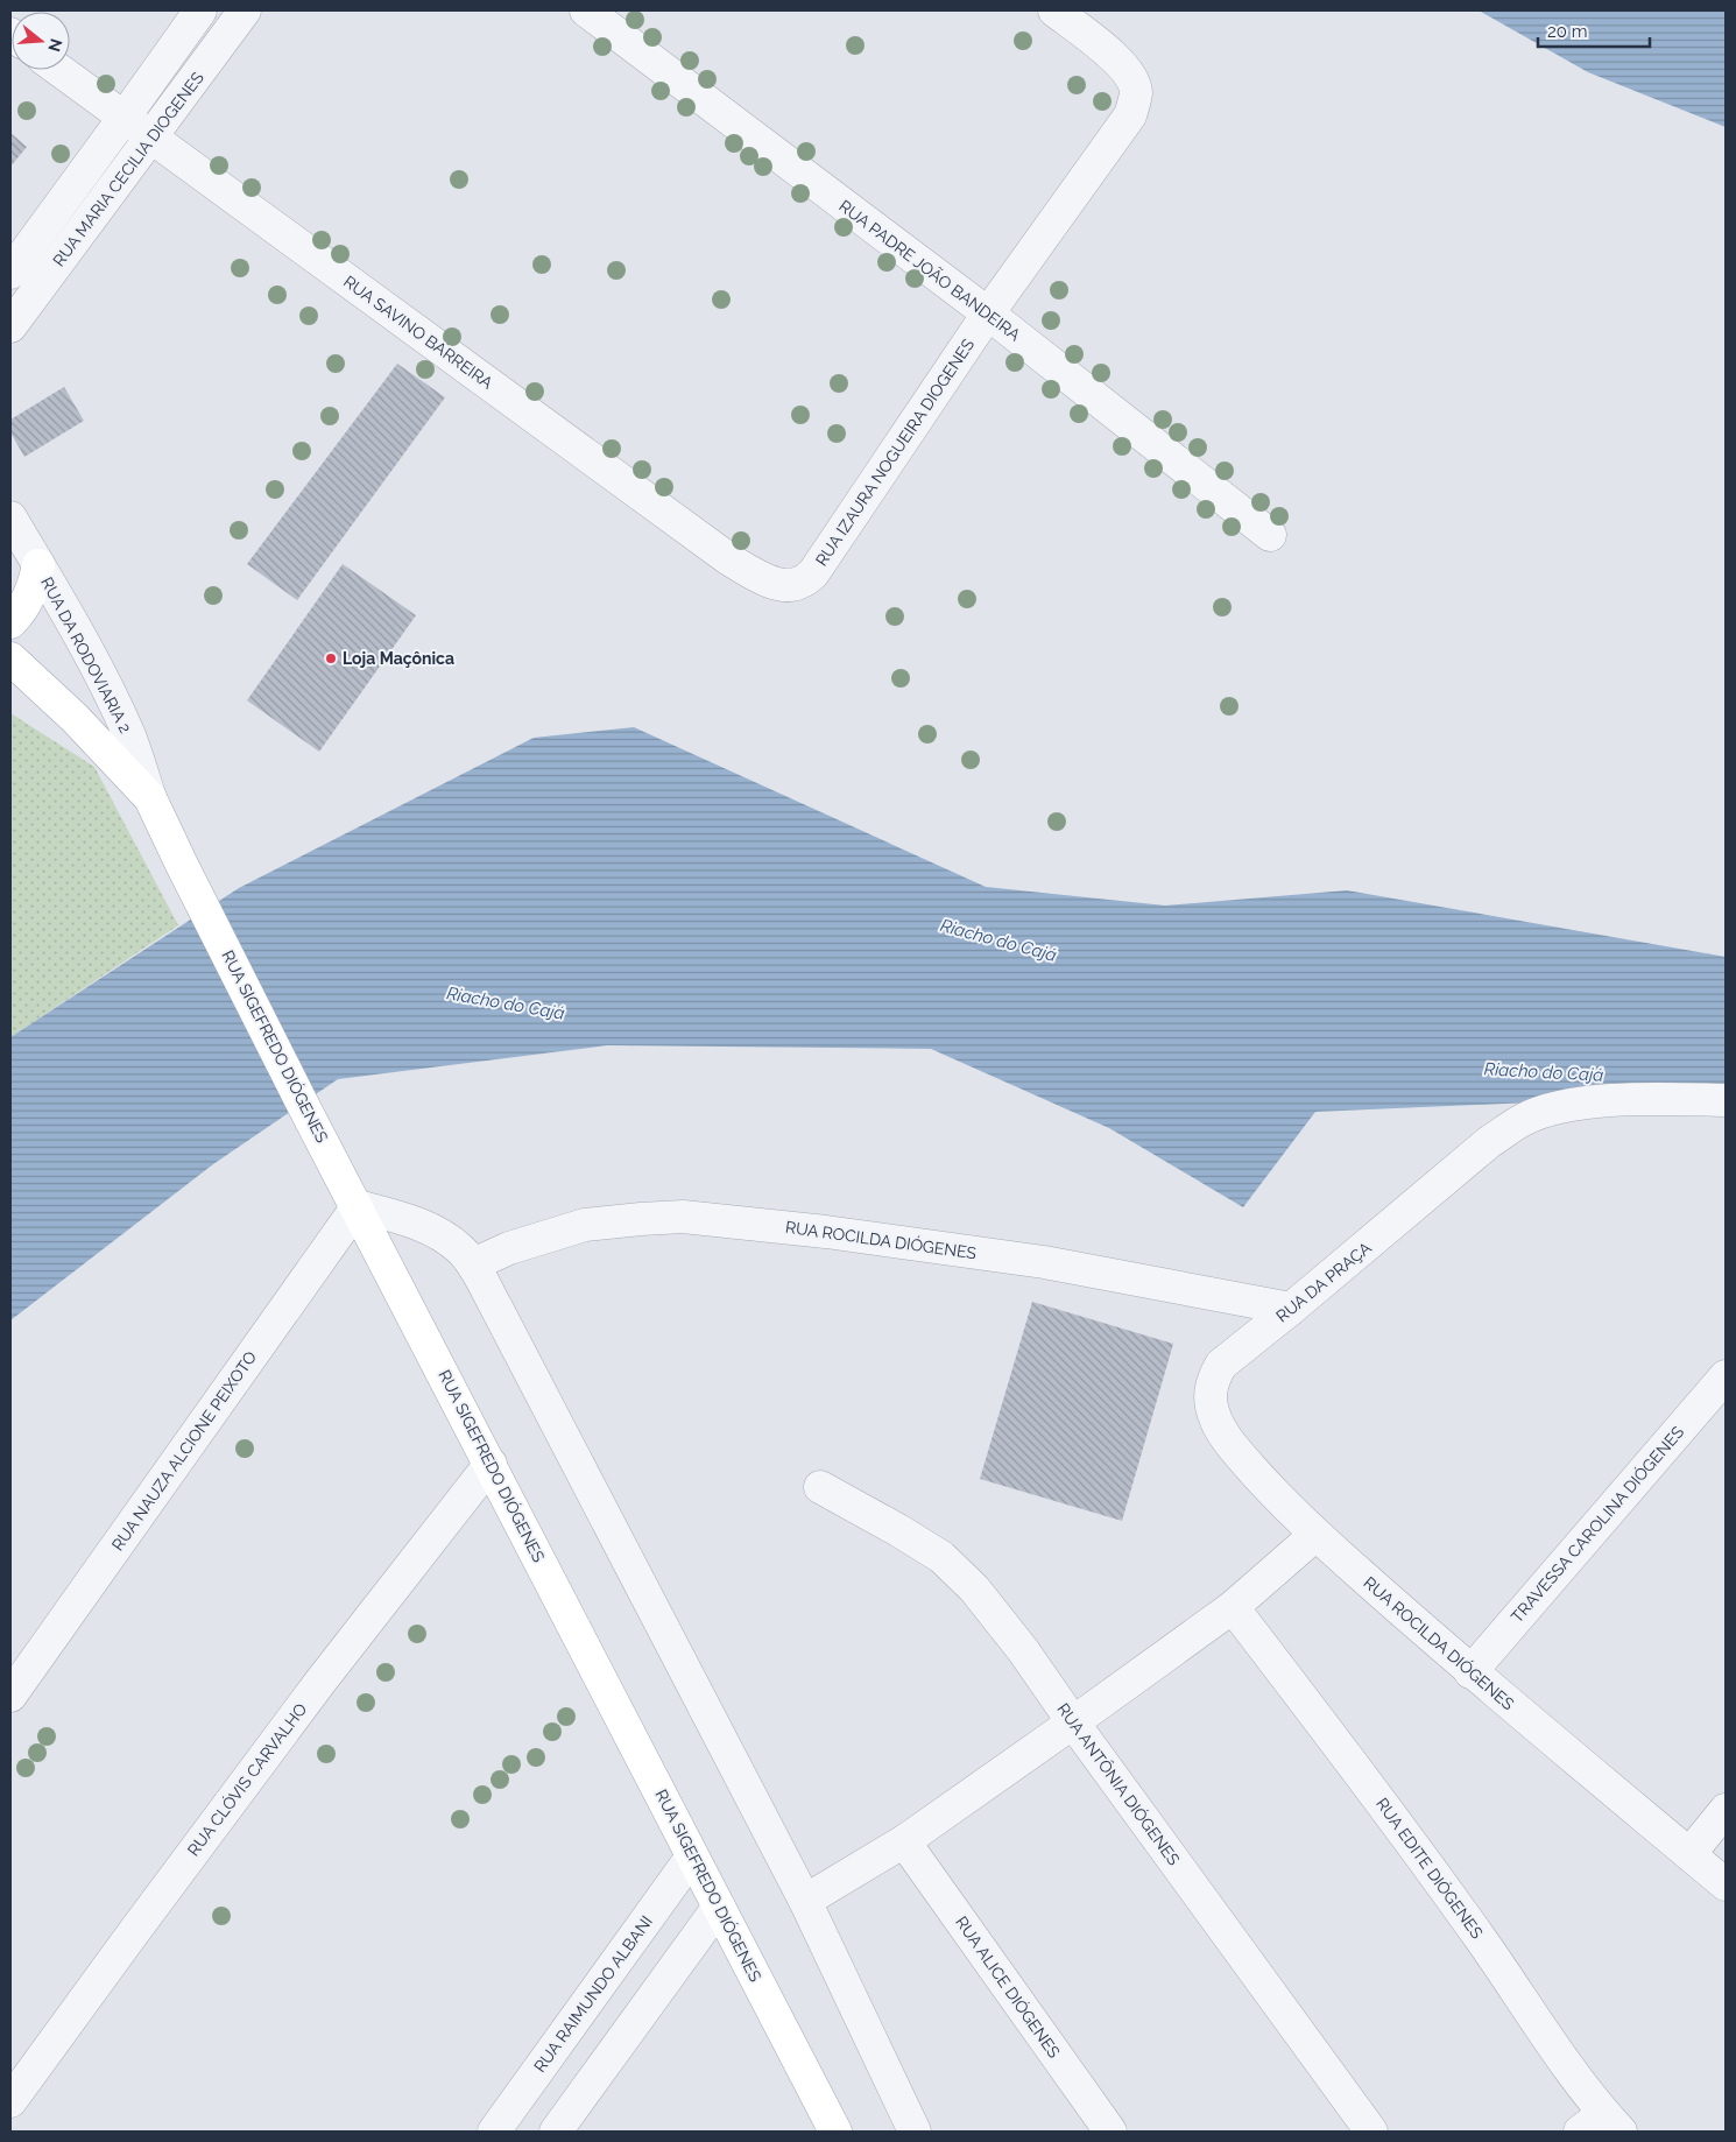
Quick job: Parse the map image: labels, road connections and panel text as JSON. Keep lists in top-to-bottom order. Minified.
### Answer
{"streets":{"main road":["RUA SIGEFREDO DIÓGENES"],"street":["RUA MARIA CECILIA DIOGENES","RUA PADRE JOÃO BANDEIRA","RUA SAVINO BARREIRA","RUA IZAURA NOGUEIRA DIOGENES","RUA DA RODOVIARIA 2","RUA ROCILDA DIÓGENES","RUA DA PRAÇA","RUA NAUZA ALCIONE PEIXOTO","TRAVESSA CAROLINA DIÓGENES","RUA CLÓVIS CARVALHO","RUA ANTÔNIA DIÓGENES","RUA EDITE DIÓGENES","RUA ALICE DIÓGENES","RUA RAIMUNDO ALBANI"]},"crossings":[["RUA MARIA CECILIA DIOGENES","RUA SAVINO BARREIRA"],["RUA PADRE JOÃO BANDEIRA","RUA IZAURA NOGUEIRA DIOGENES"],["RUA SAVINO BARREIRA","RUA IZAURA NOGUEIRA DIOGENES"],["RUA DA RODOVIARIA 2","RUA SIGEFREDO DIÓGENES"],["RUA SIGEFREDO DIÓGENES","RUA NAUZA ALCIONE PEIXOTO"],["RUA SIGEFREDO DIÓGENES","RUA CLÓVIS CARVALHO"],["RUA SIGEFREDO DIÓGENES","RUA RAIMUNDO ALBANI"],["RUA ROCILDA DIÓGENES","RUA DA PRAÇA"],["RUA ROCILDA DIÓGENES","TRAVESSA CAROLINA DIÓGENES"]],"water":["Riacho do Cajá"],"places":["Loja Maçônica"],"scale_bar":"20 m","north":"right"}
